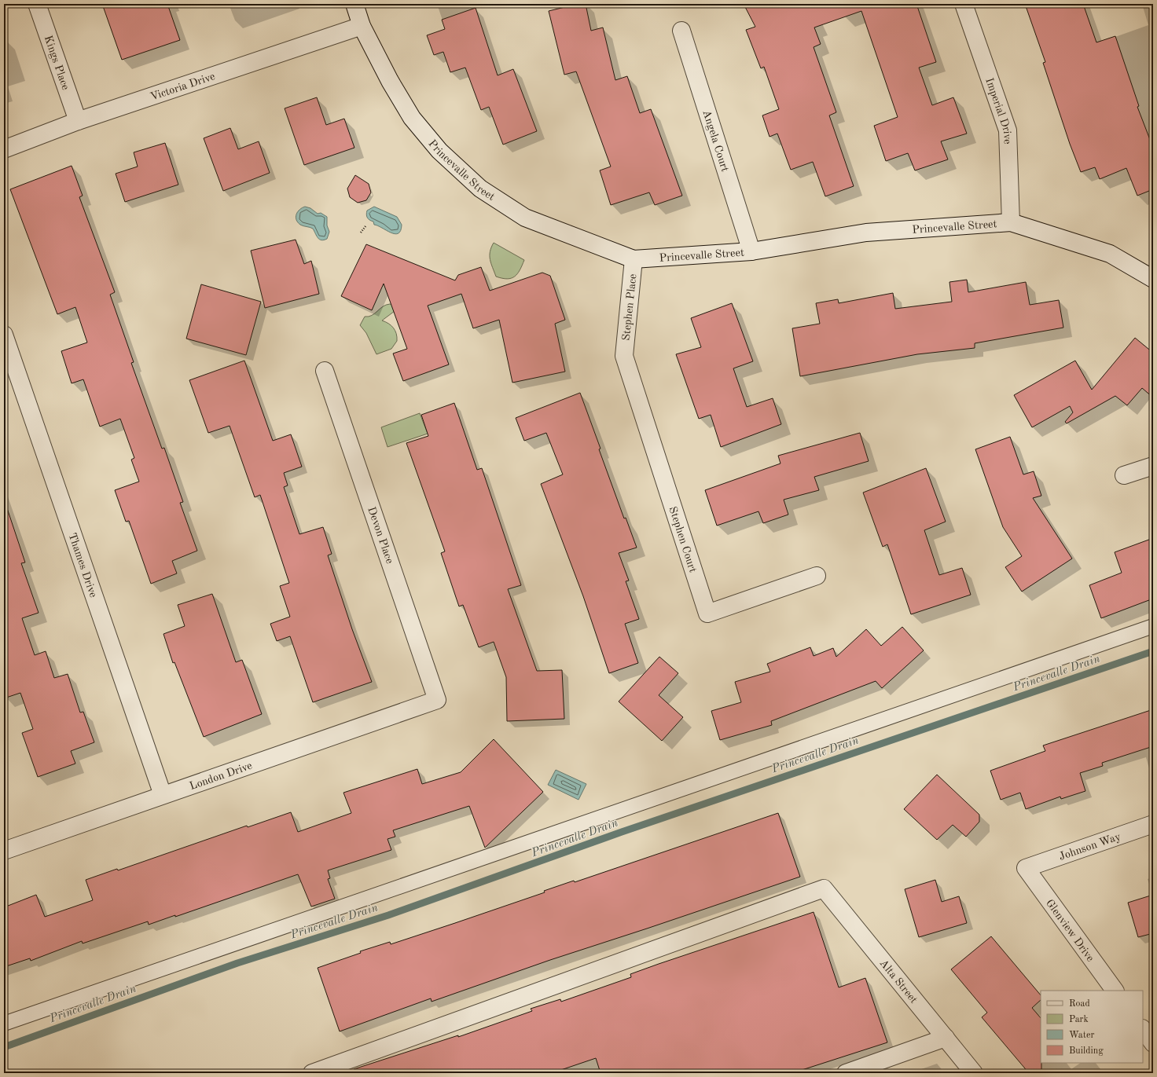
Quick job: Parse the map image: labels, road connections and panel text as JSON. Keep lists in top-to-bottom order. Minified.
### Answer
{"streets":{"street":["Kings Place","Victoria Drive","Imperial Drive","Angela Court","Princevalle Street","Stephen Place","Devon Place","Stephen Court","Thames Drive","London Drive","Johnson Way","Glenview Drive","Alta Street"]},"crossings":[["Kings Place","Victoria Drive"],["Victoria Drive","Princevalle Street"],["Imperial Drive","Princevalle Street"],["Angela Court","Princevalle Street"],["Princevalle Street","Stephen Place"],["Stephen Place","Stephen Court"],["Devon Place","London Drive"],["Thames Drive","London Drive"],["Johnson Way","Glenview Drive"]],"water":["Princevalle Drain"],"legend":["Road","Park","Water","Building"]}
